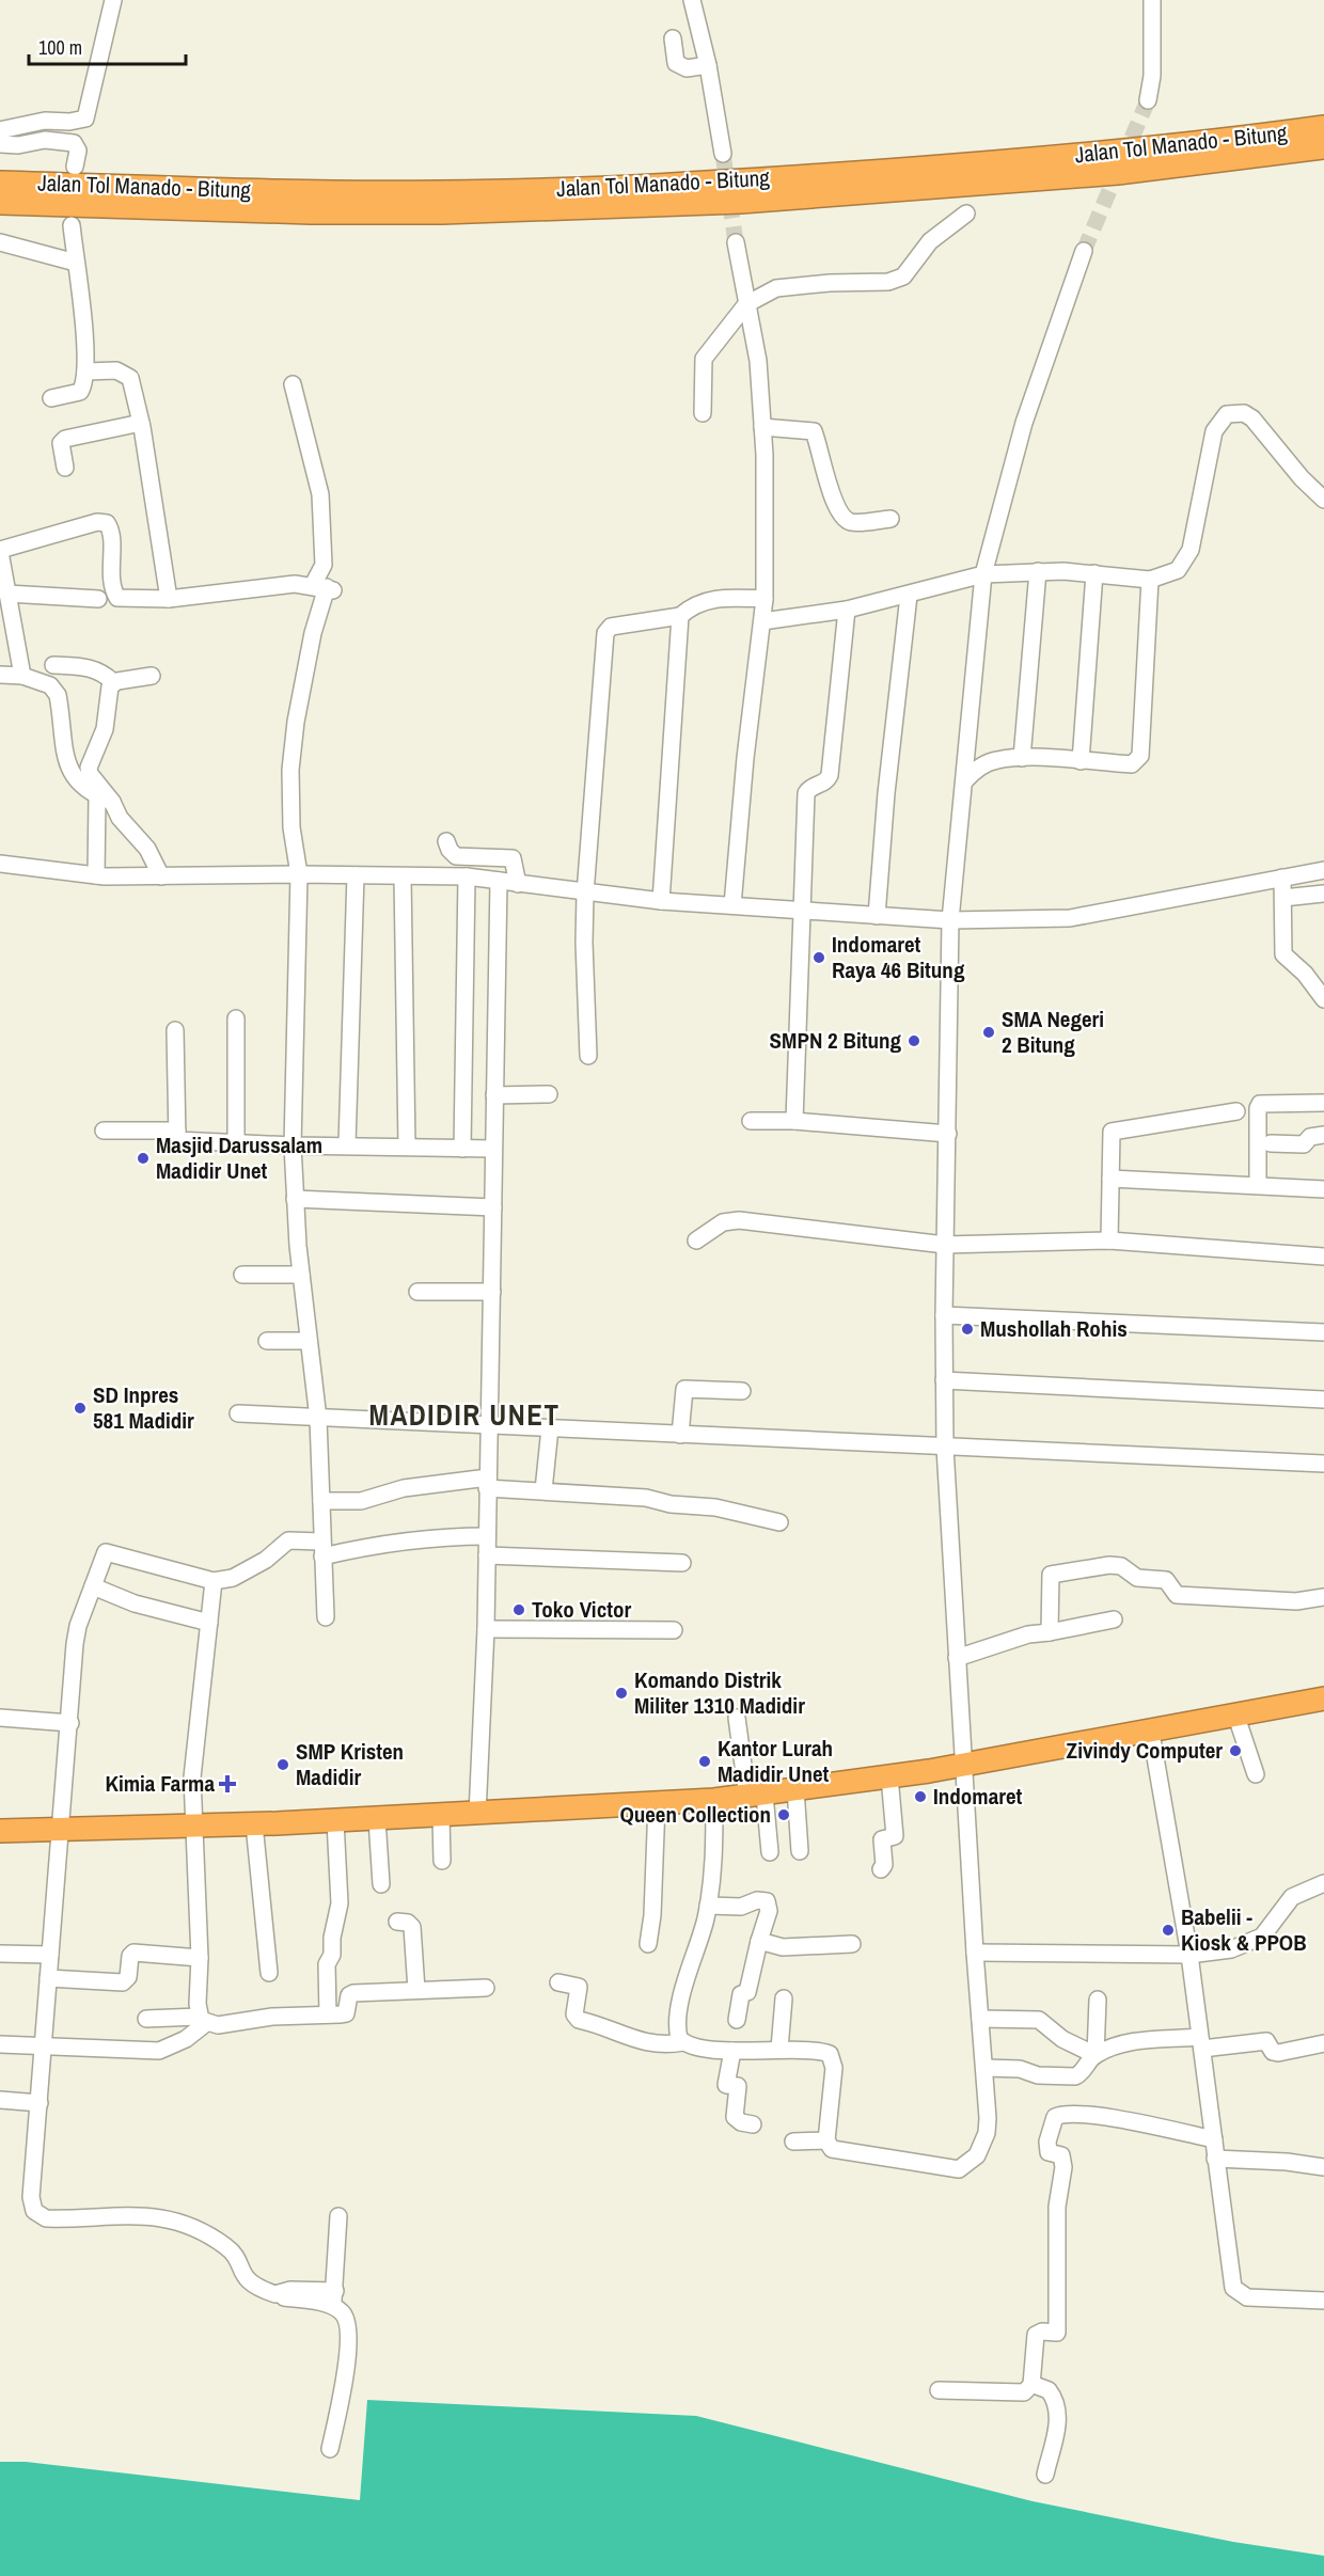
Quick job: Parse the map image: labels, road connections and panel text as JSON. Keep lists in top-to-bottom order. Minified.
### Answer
{"streets":{"highway":["Jalan Tol Manado - Bitung"]},"districts":["MADIDIR UNET"],"places":{"other":["Indomaret Raya 46 Bitung","SMA Negeri 2 Bitung","SMPN 2 Bitung","Masjid Darussalam Madidir Unet","Mushollah Rohis","SD Inpres 581 Madidir","Toko Victor","Komando Distrik Militer 1310 Madidir","Zivindy Computer","Kantor Lurah Madidir Unet","SMP Kristen Madidir","Indomaret","Queen Collection","Babelii - Kiosk & PPOB"],"health":["Kimia Farma"]},"scale_bar":"100 m"}
